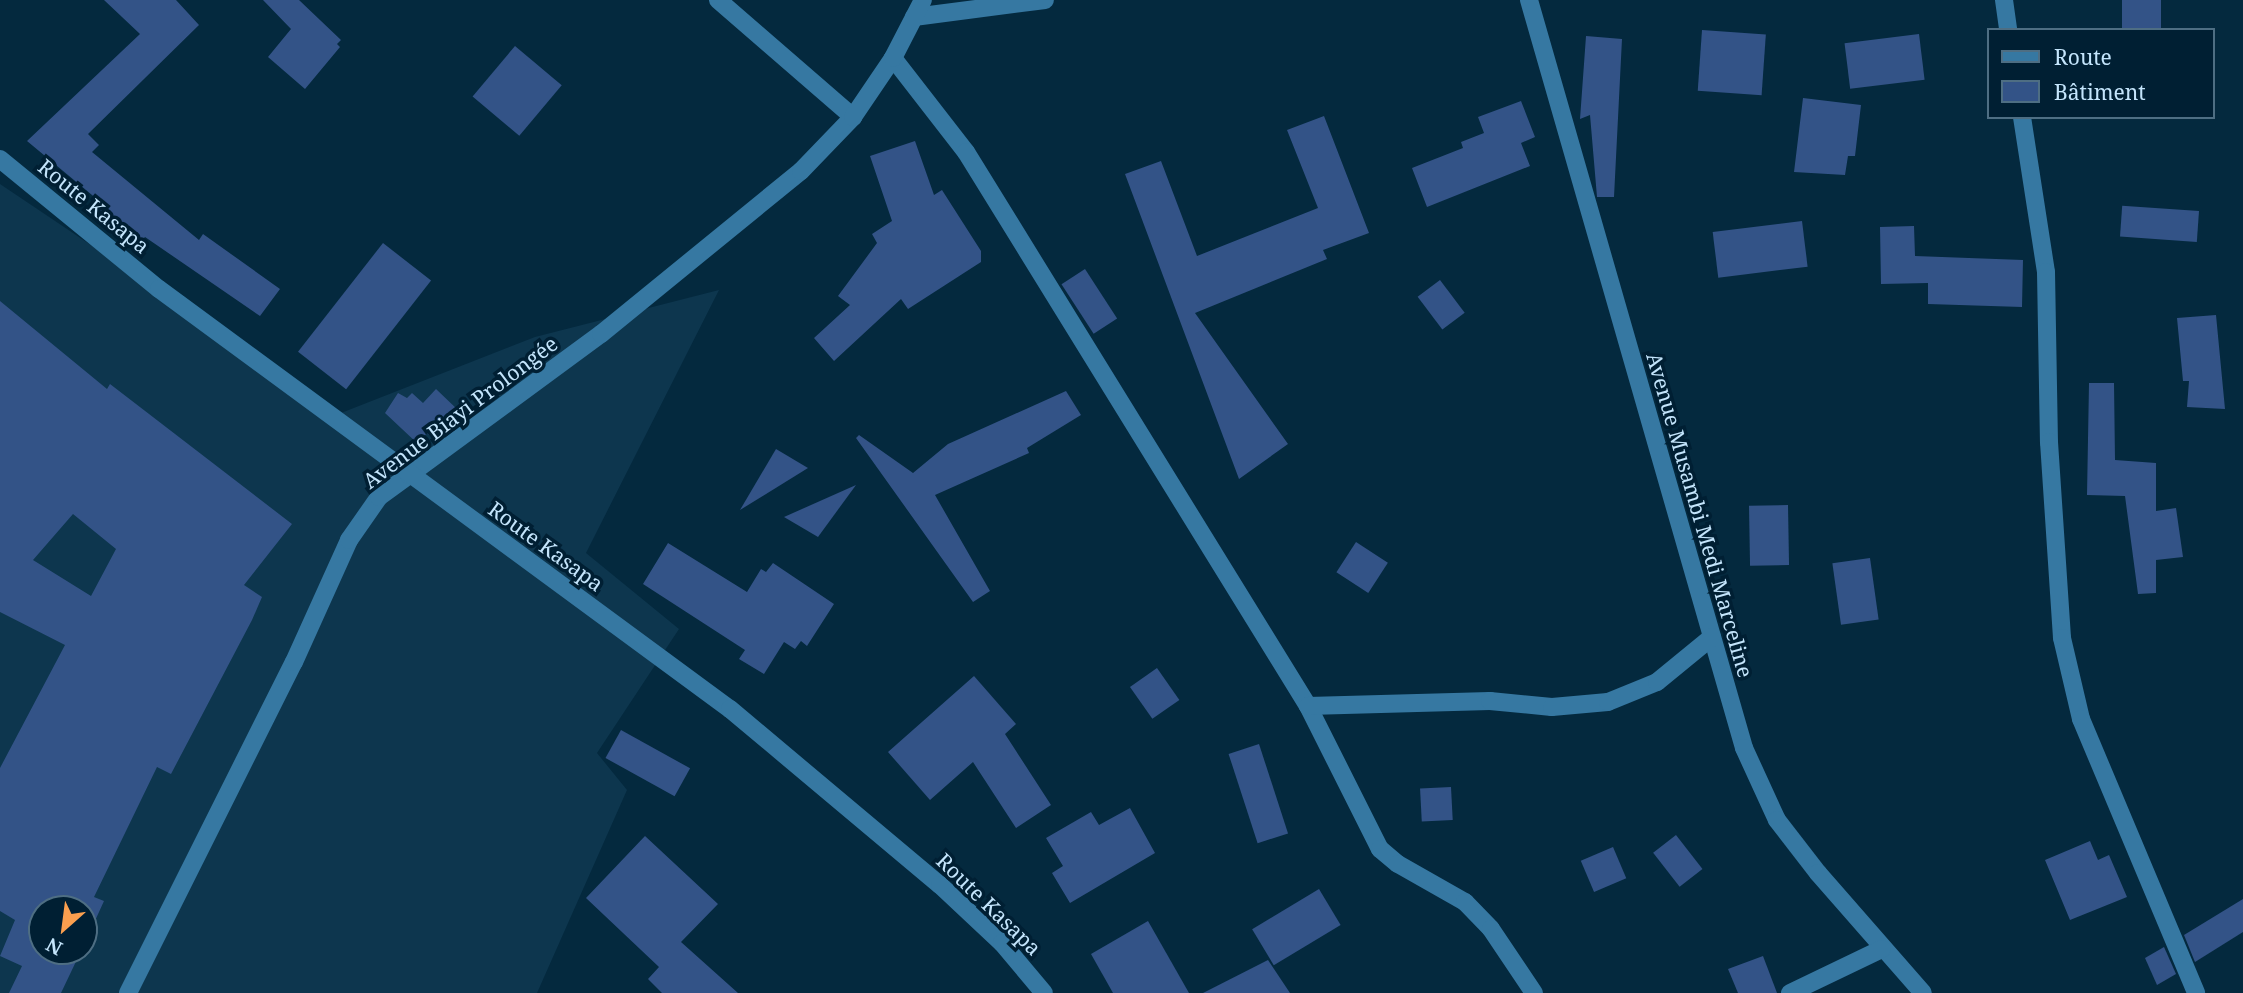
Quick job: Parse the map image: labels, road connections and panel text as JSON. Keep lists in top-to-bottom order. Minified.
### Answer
{"streets":{"street":["Route Kasapa","Avenue Biayi Prolongée","Avenue Musambi Medi Marceline"]},"crossings":[["Route Kasapa","Avenue Biayi Prolongée"]],"legend":["Route","Bâtiment"],"north":"bottom left"}
